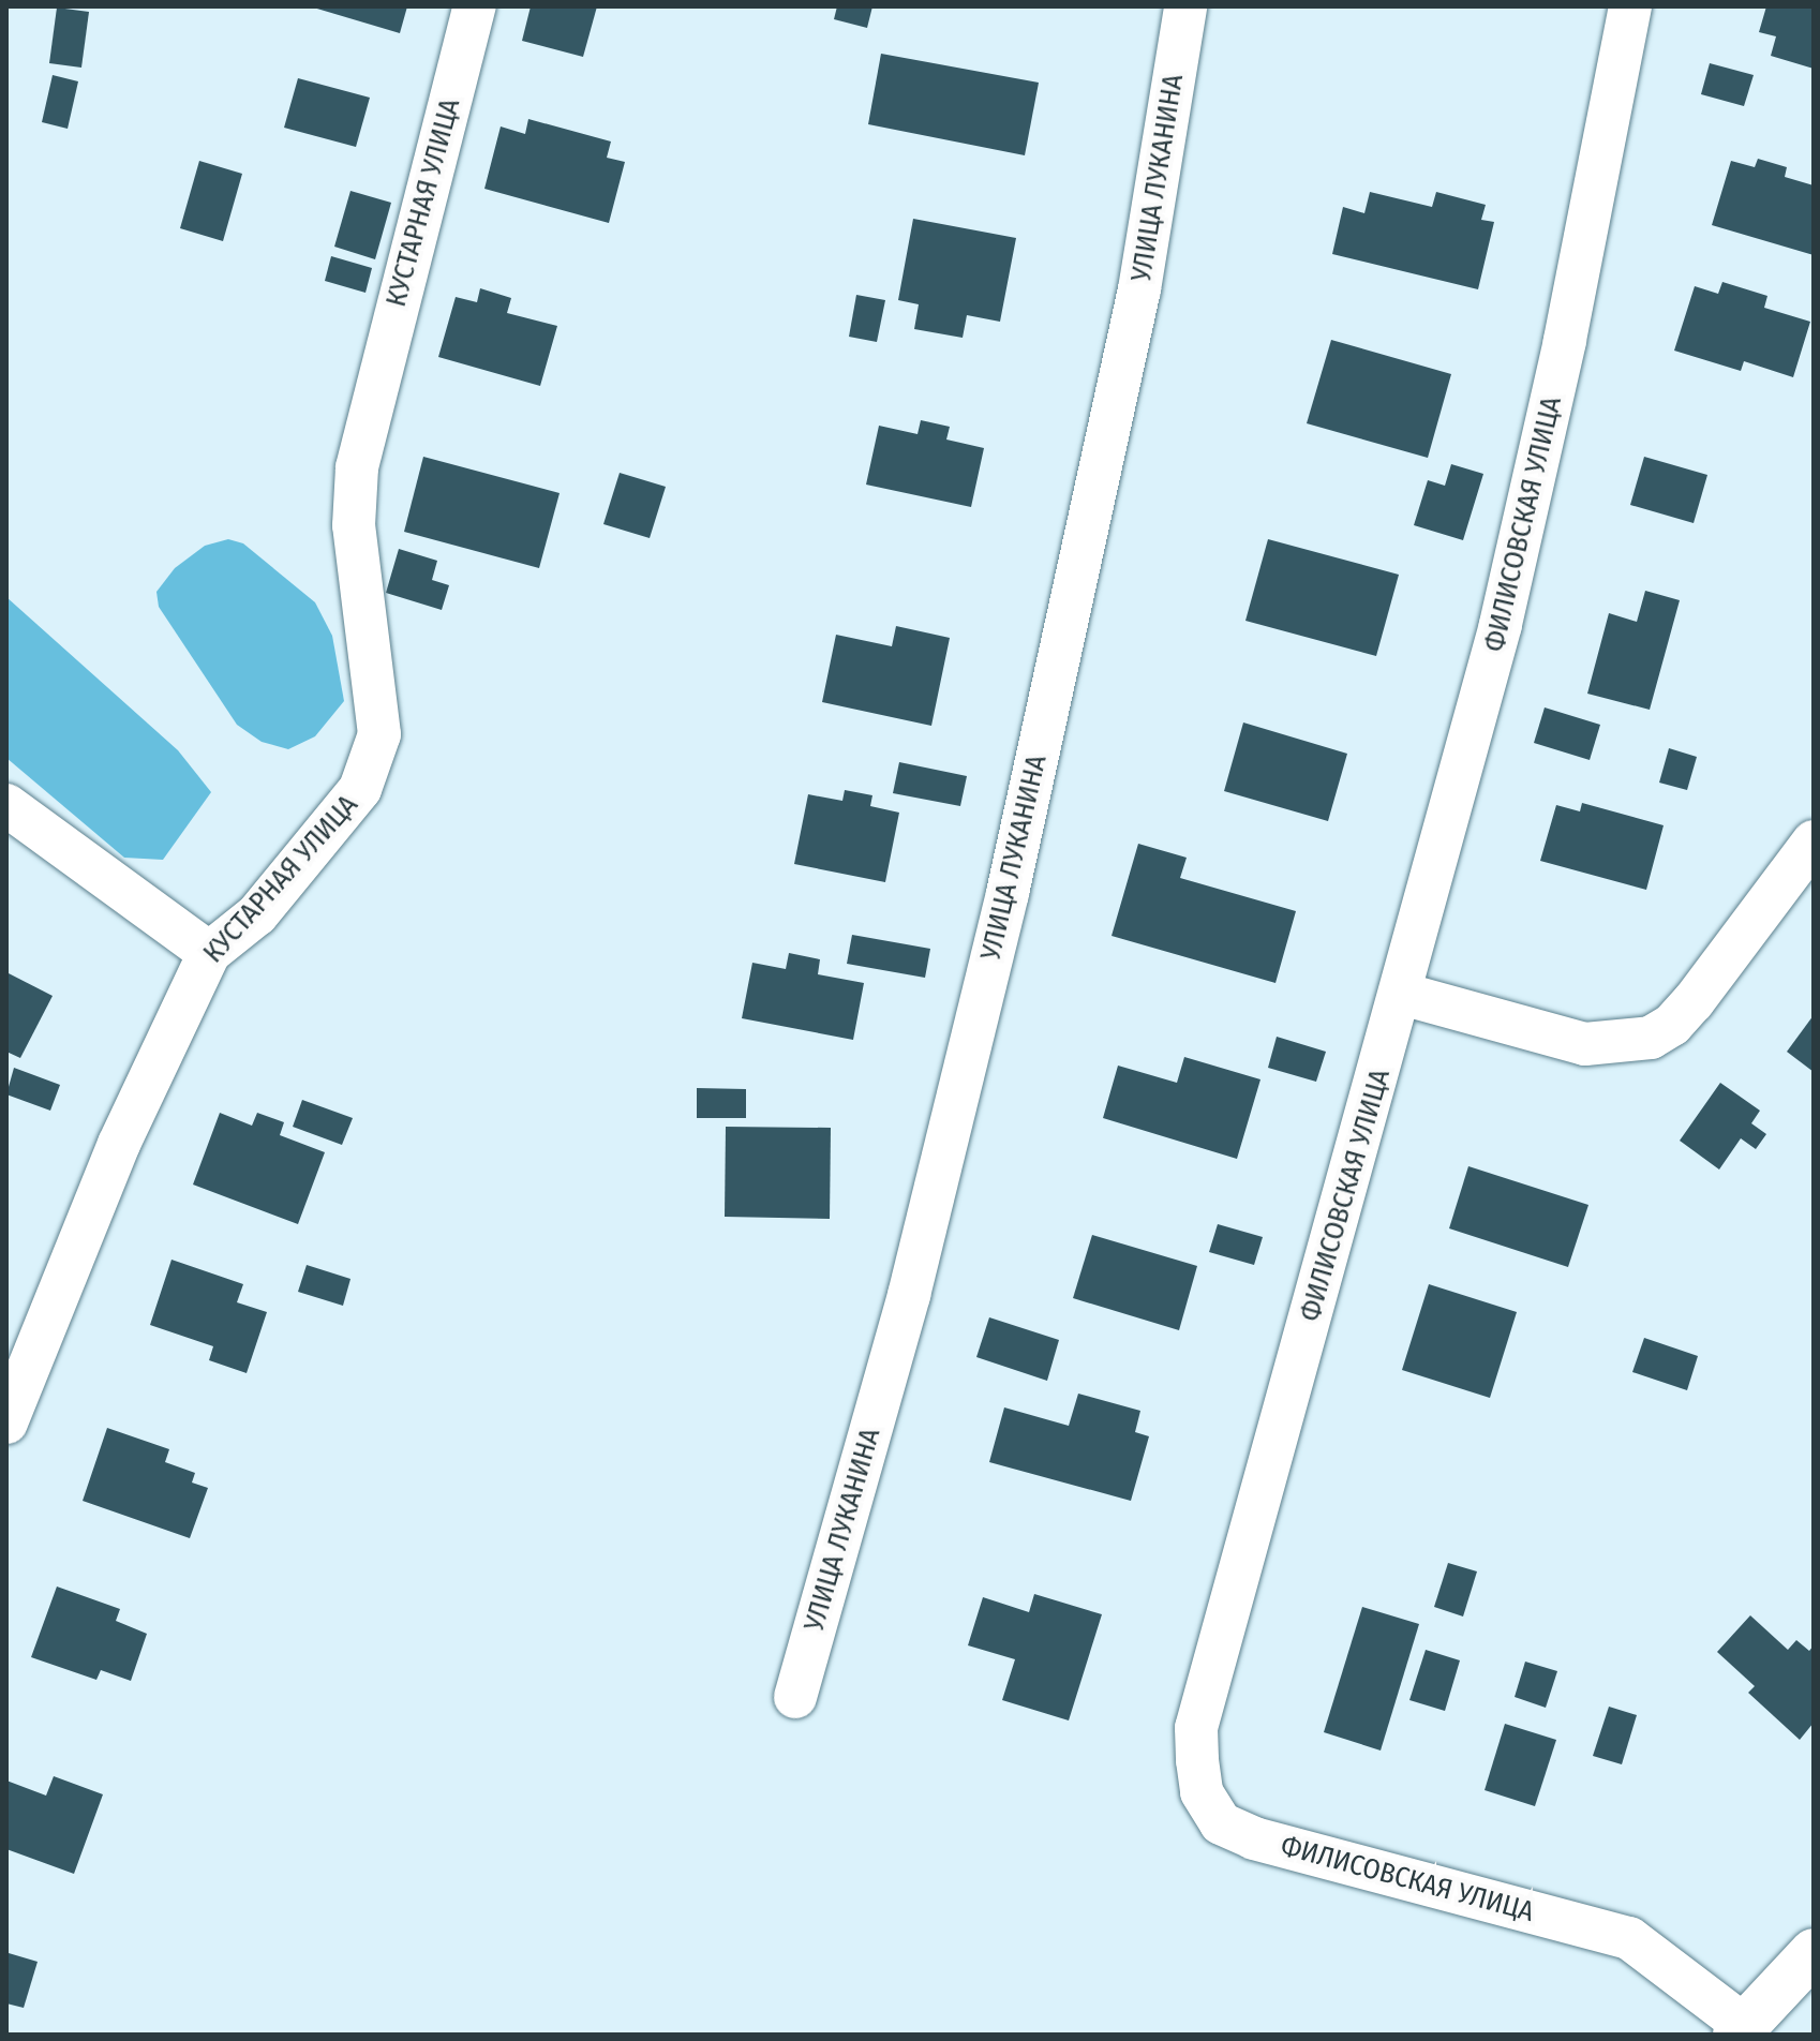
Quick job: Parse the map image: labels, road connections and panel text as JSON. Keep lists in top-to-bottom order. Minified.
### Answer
{"streets":{"street":["УЛИЦА ЛУКАНИНА","КУСТАРНАЯ УЛИЦА","ФИЛИСОВСКАЯ УЛИЦА"]}}
